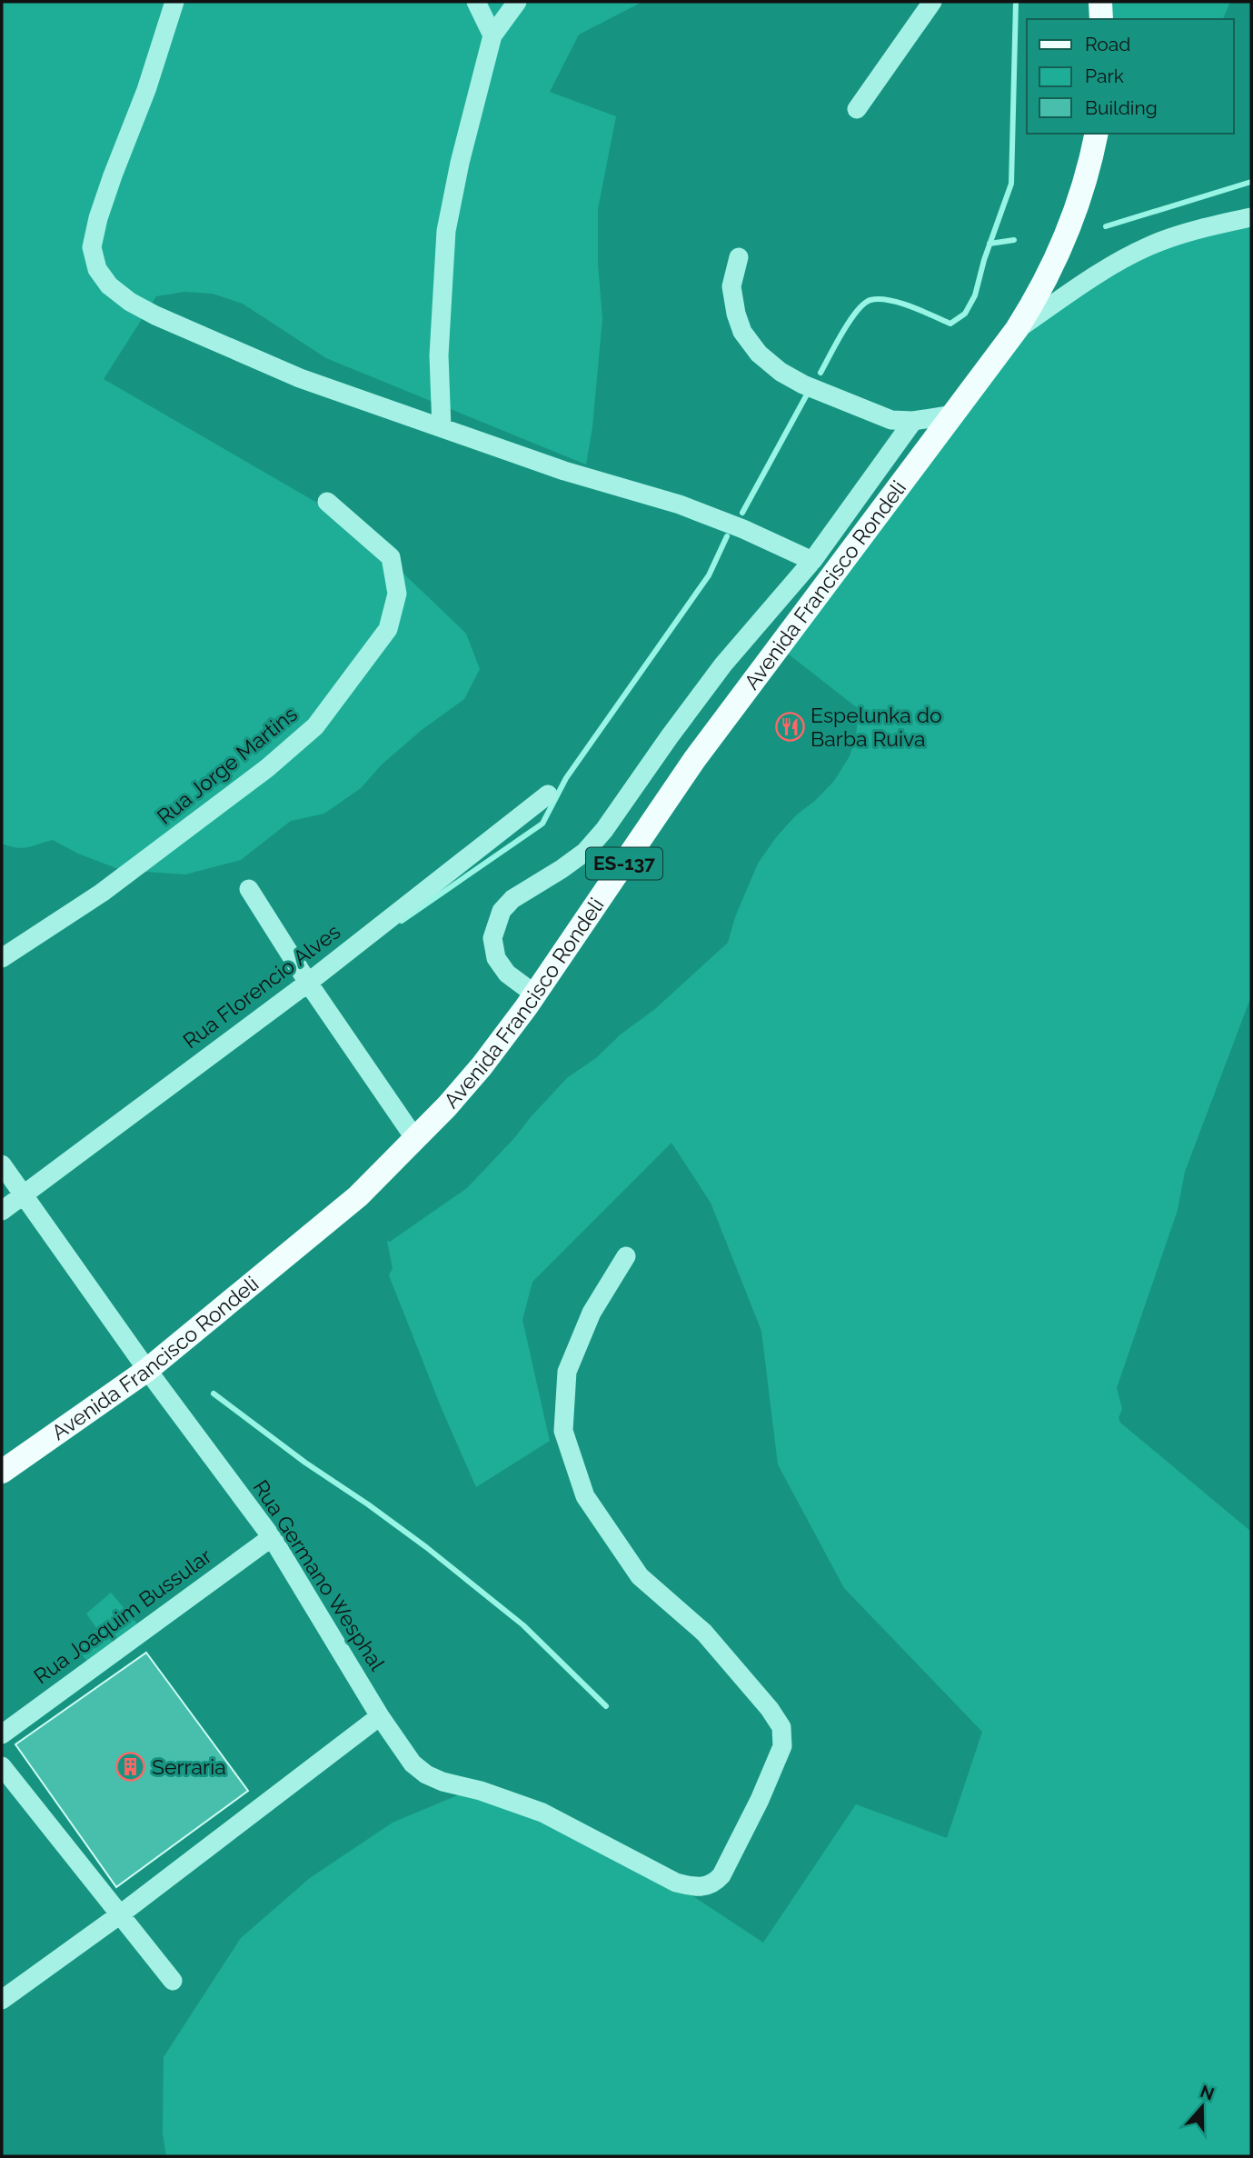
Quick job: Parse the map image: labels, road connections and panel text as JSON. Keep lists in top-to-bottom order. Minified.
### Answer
{"streets":{"main road":["Avenida Francisco Rondeli","ES-137"],"street":["Rua Jorge Martins","Rua Florencio Alves","Rua Germano Wesphal","Rua Joaquim Bussular"]},"crossings":[["Avenida Francisco Rondeli","Rua Germano Wesphal"],["Rua Florencio Alves","Rua Germano Wesphal"],["Rua Germano Wesphal","Rua Joaquim Bussular"]],"places":{"restaurant":["Espelunka do Barba Ruiva"],"building":["Serraria"]},"legend":["Road","Park","Building"],"north":"top"}
